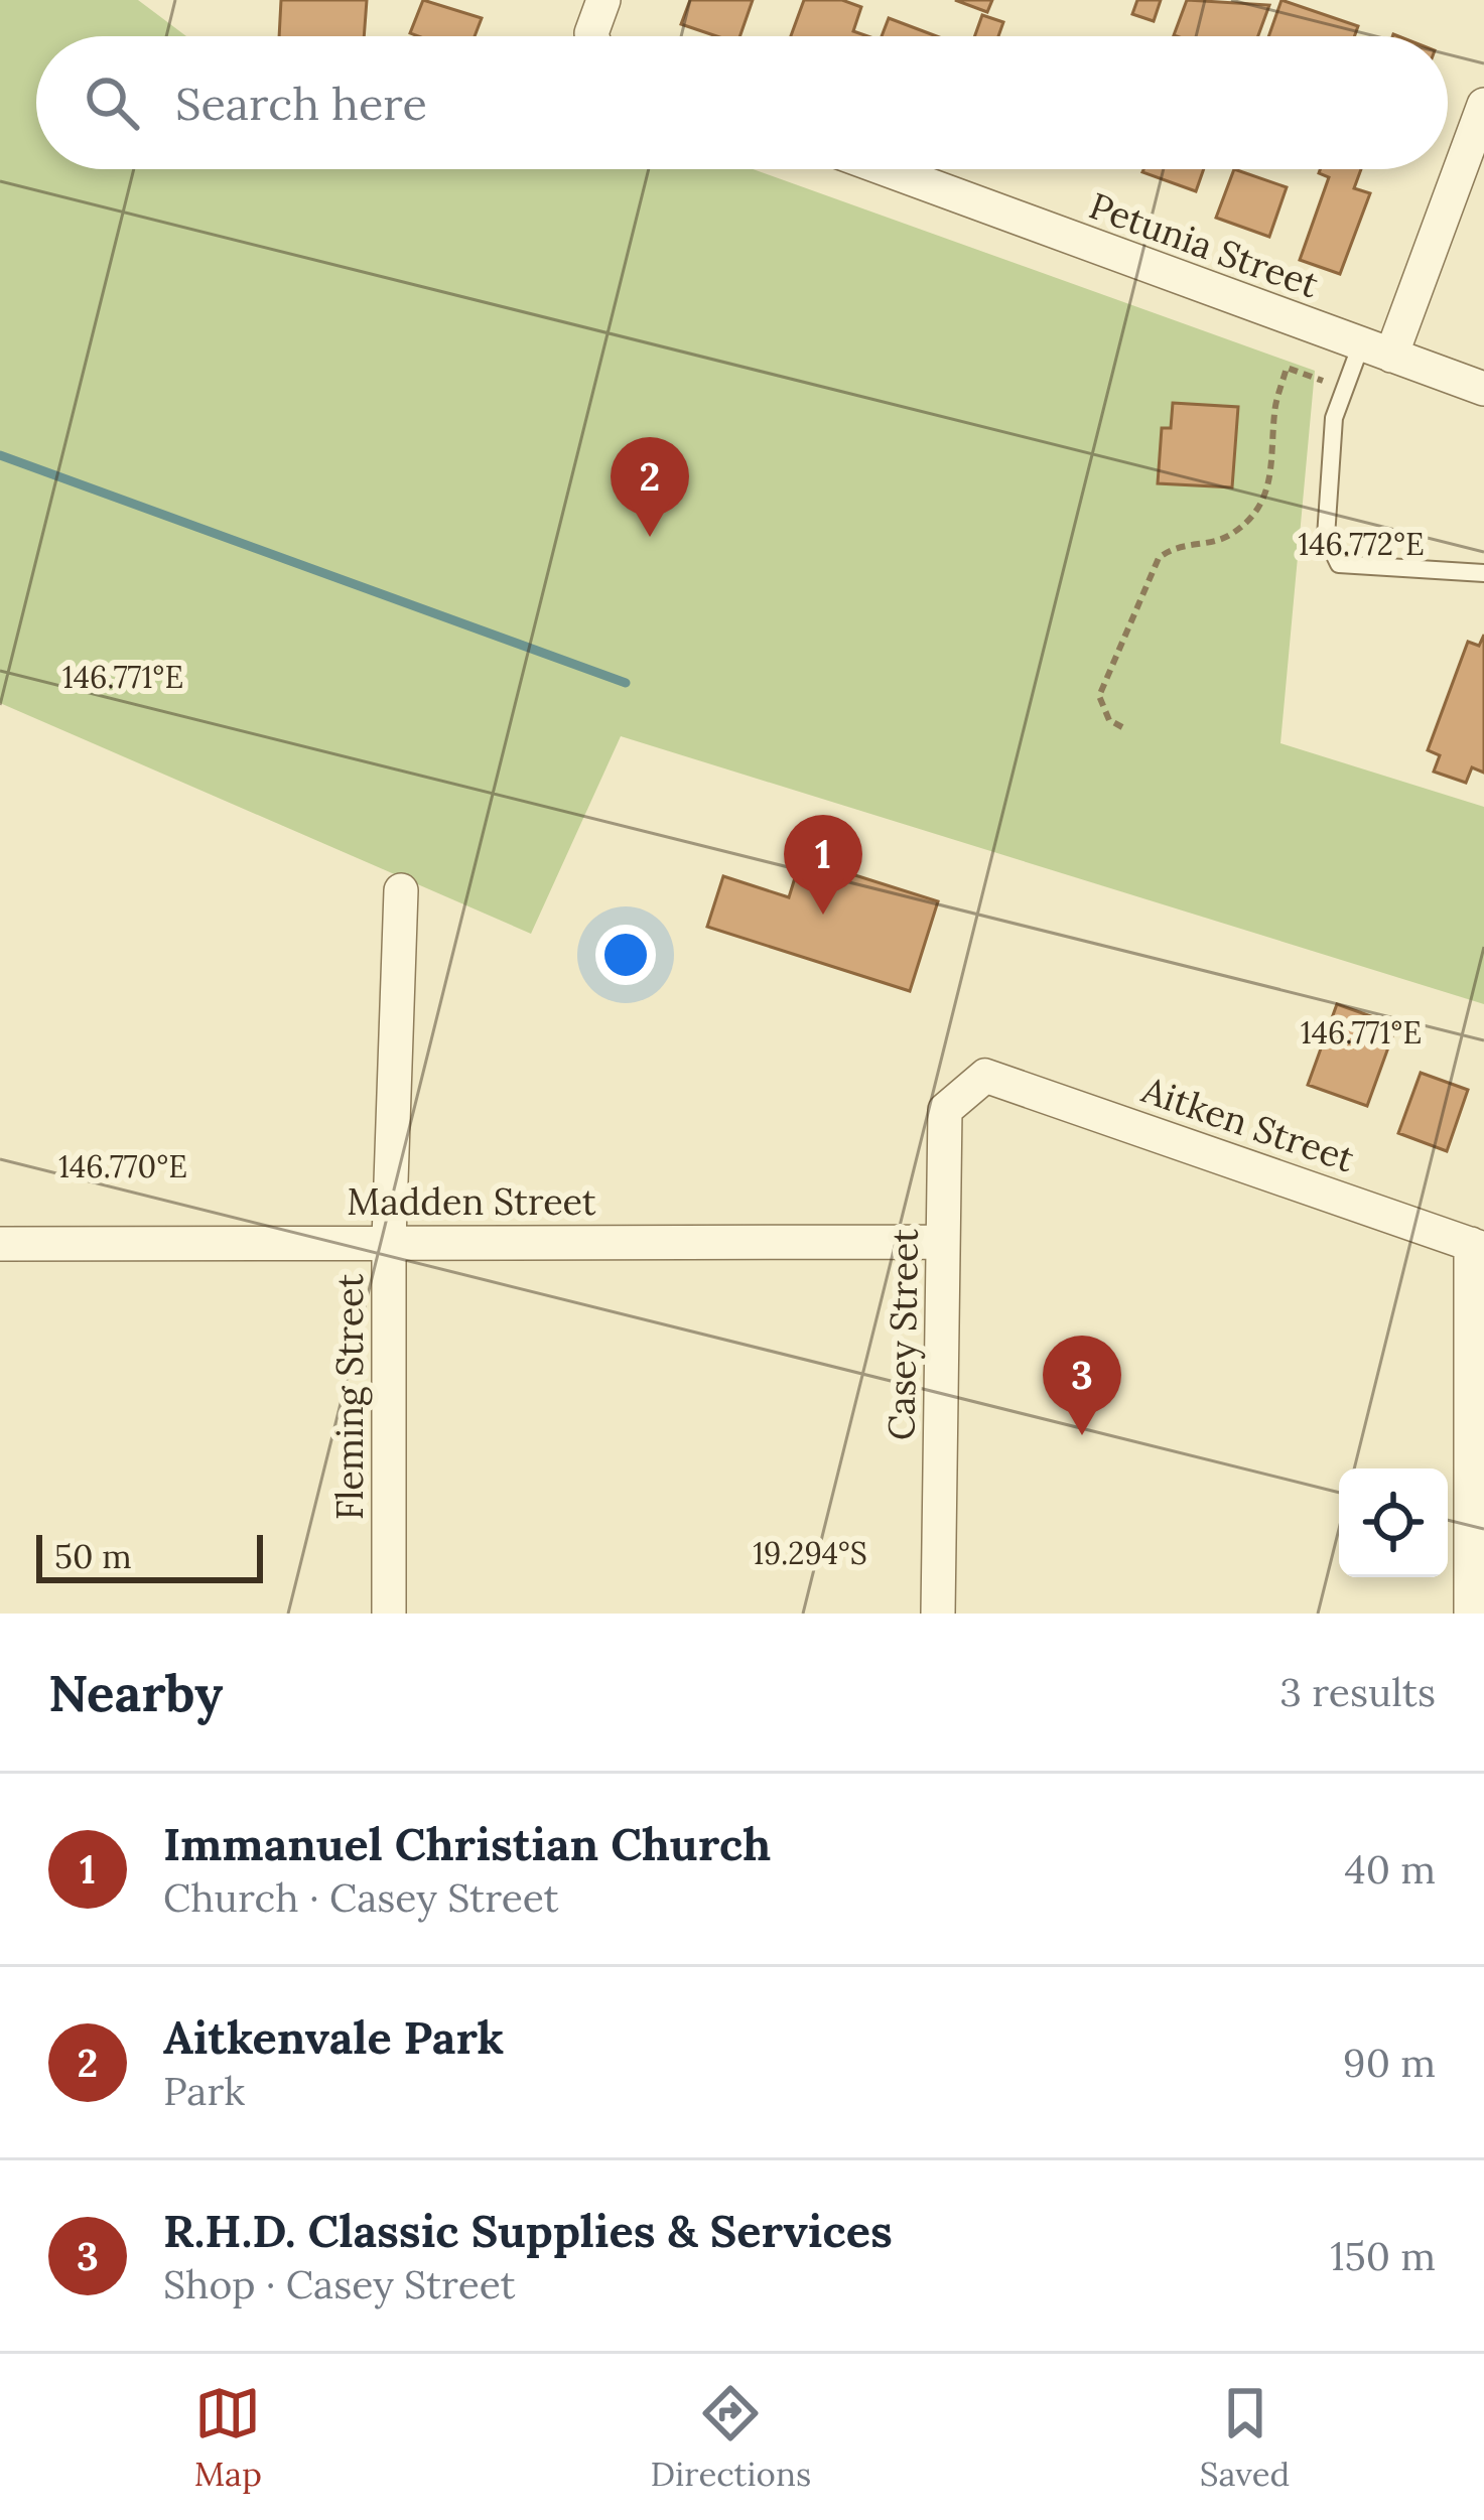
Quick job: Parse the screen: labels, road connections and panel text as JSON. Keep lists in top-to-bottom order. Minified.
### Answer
{"streets":{"street":["Petunia Street","Aitken Street","Madden Street","Casey Street","Fleming Street"]},"crossings":[["Aitken Street","Casey Street"],["Madden Street","Casey Street"],["Madden Street","Fleming Street"]],"scale_bar":"50 m","page":{"search":"Search here","pins":["2","1","3"],"scale":"50 m","heading":["Nearby","3 results"],"list":[{"mark":"1","name":"Immanuel Christian Church","note":"Church · Casey Street","value":"40 m"},{"mark":"2","name":"Aitkenvale Park","note":"Park","value":"90 m"},{"mark":"3","name":"R.H.D. Classic Supplies & Services","note":"Shop · Casey Street","value":"150 m"}],"nav":["Map","Directions","Saved"]},"coordinates":["146.772°E","146.771°E","146.770°E","19.294°S"]}
